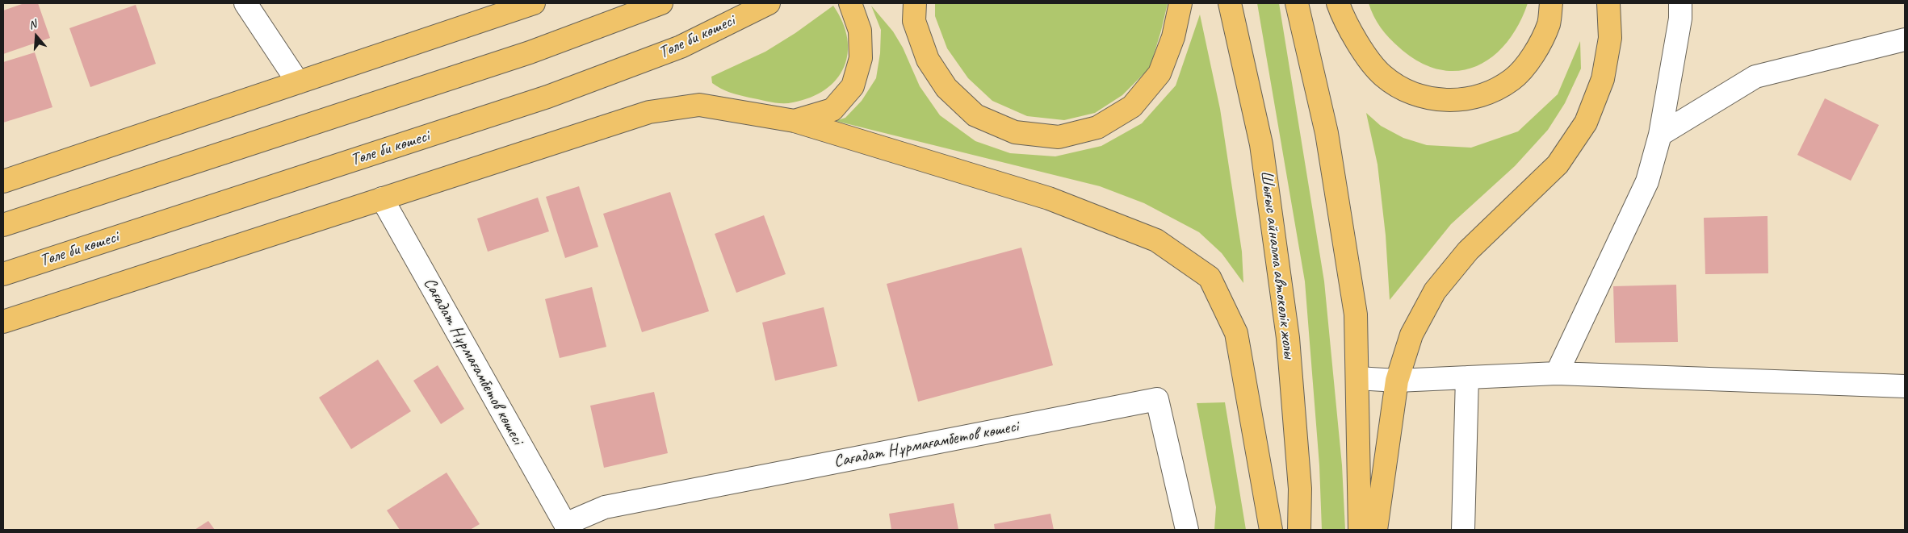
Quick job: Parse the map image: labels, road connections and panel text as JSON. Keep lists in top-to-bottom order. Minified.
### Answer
{"streets":{"main road":["Төле би көшесі","Шығыс айналма автокөлік жолы"],"street":["Сағадат Нұрмағамбетов көшесі"]},"north":"top"}
